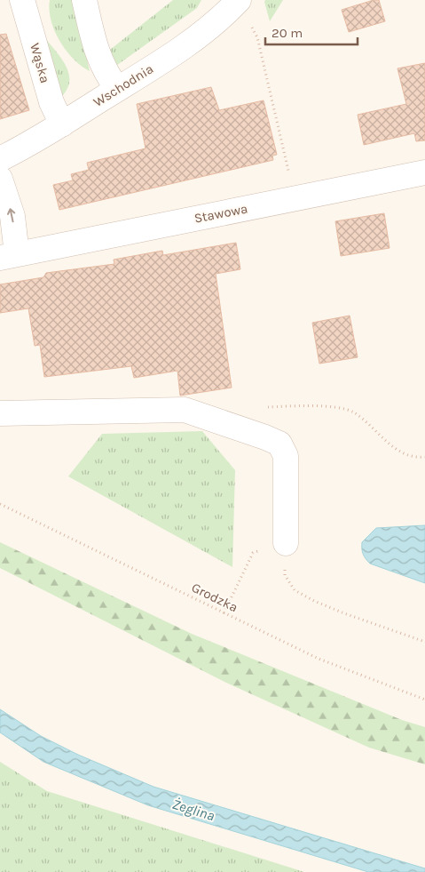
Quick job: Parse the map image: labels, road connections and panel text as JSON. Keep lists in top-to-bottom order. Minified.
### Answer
{"streets":{"street":["Wąska","Wschodnia","Stawowa"],"path":["Grodzka"]},"crossings":[["Wąska","Wschodnia"]],"water":["Żeglina"],"scale_bar":"20 m"}
